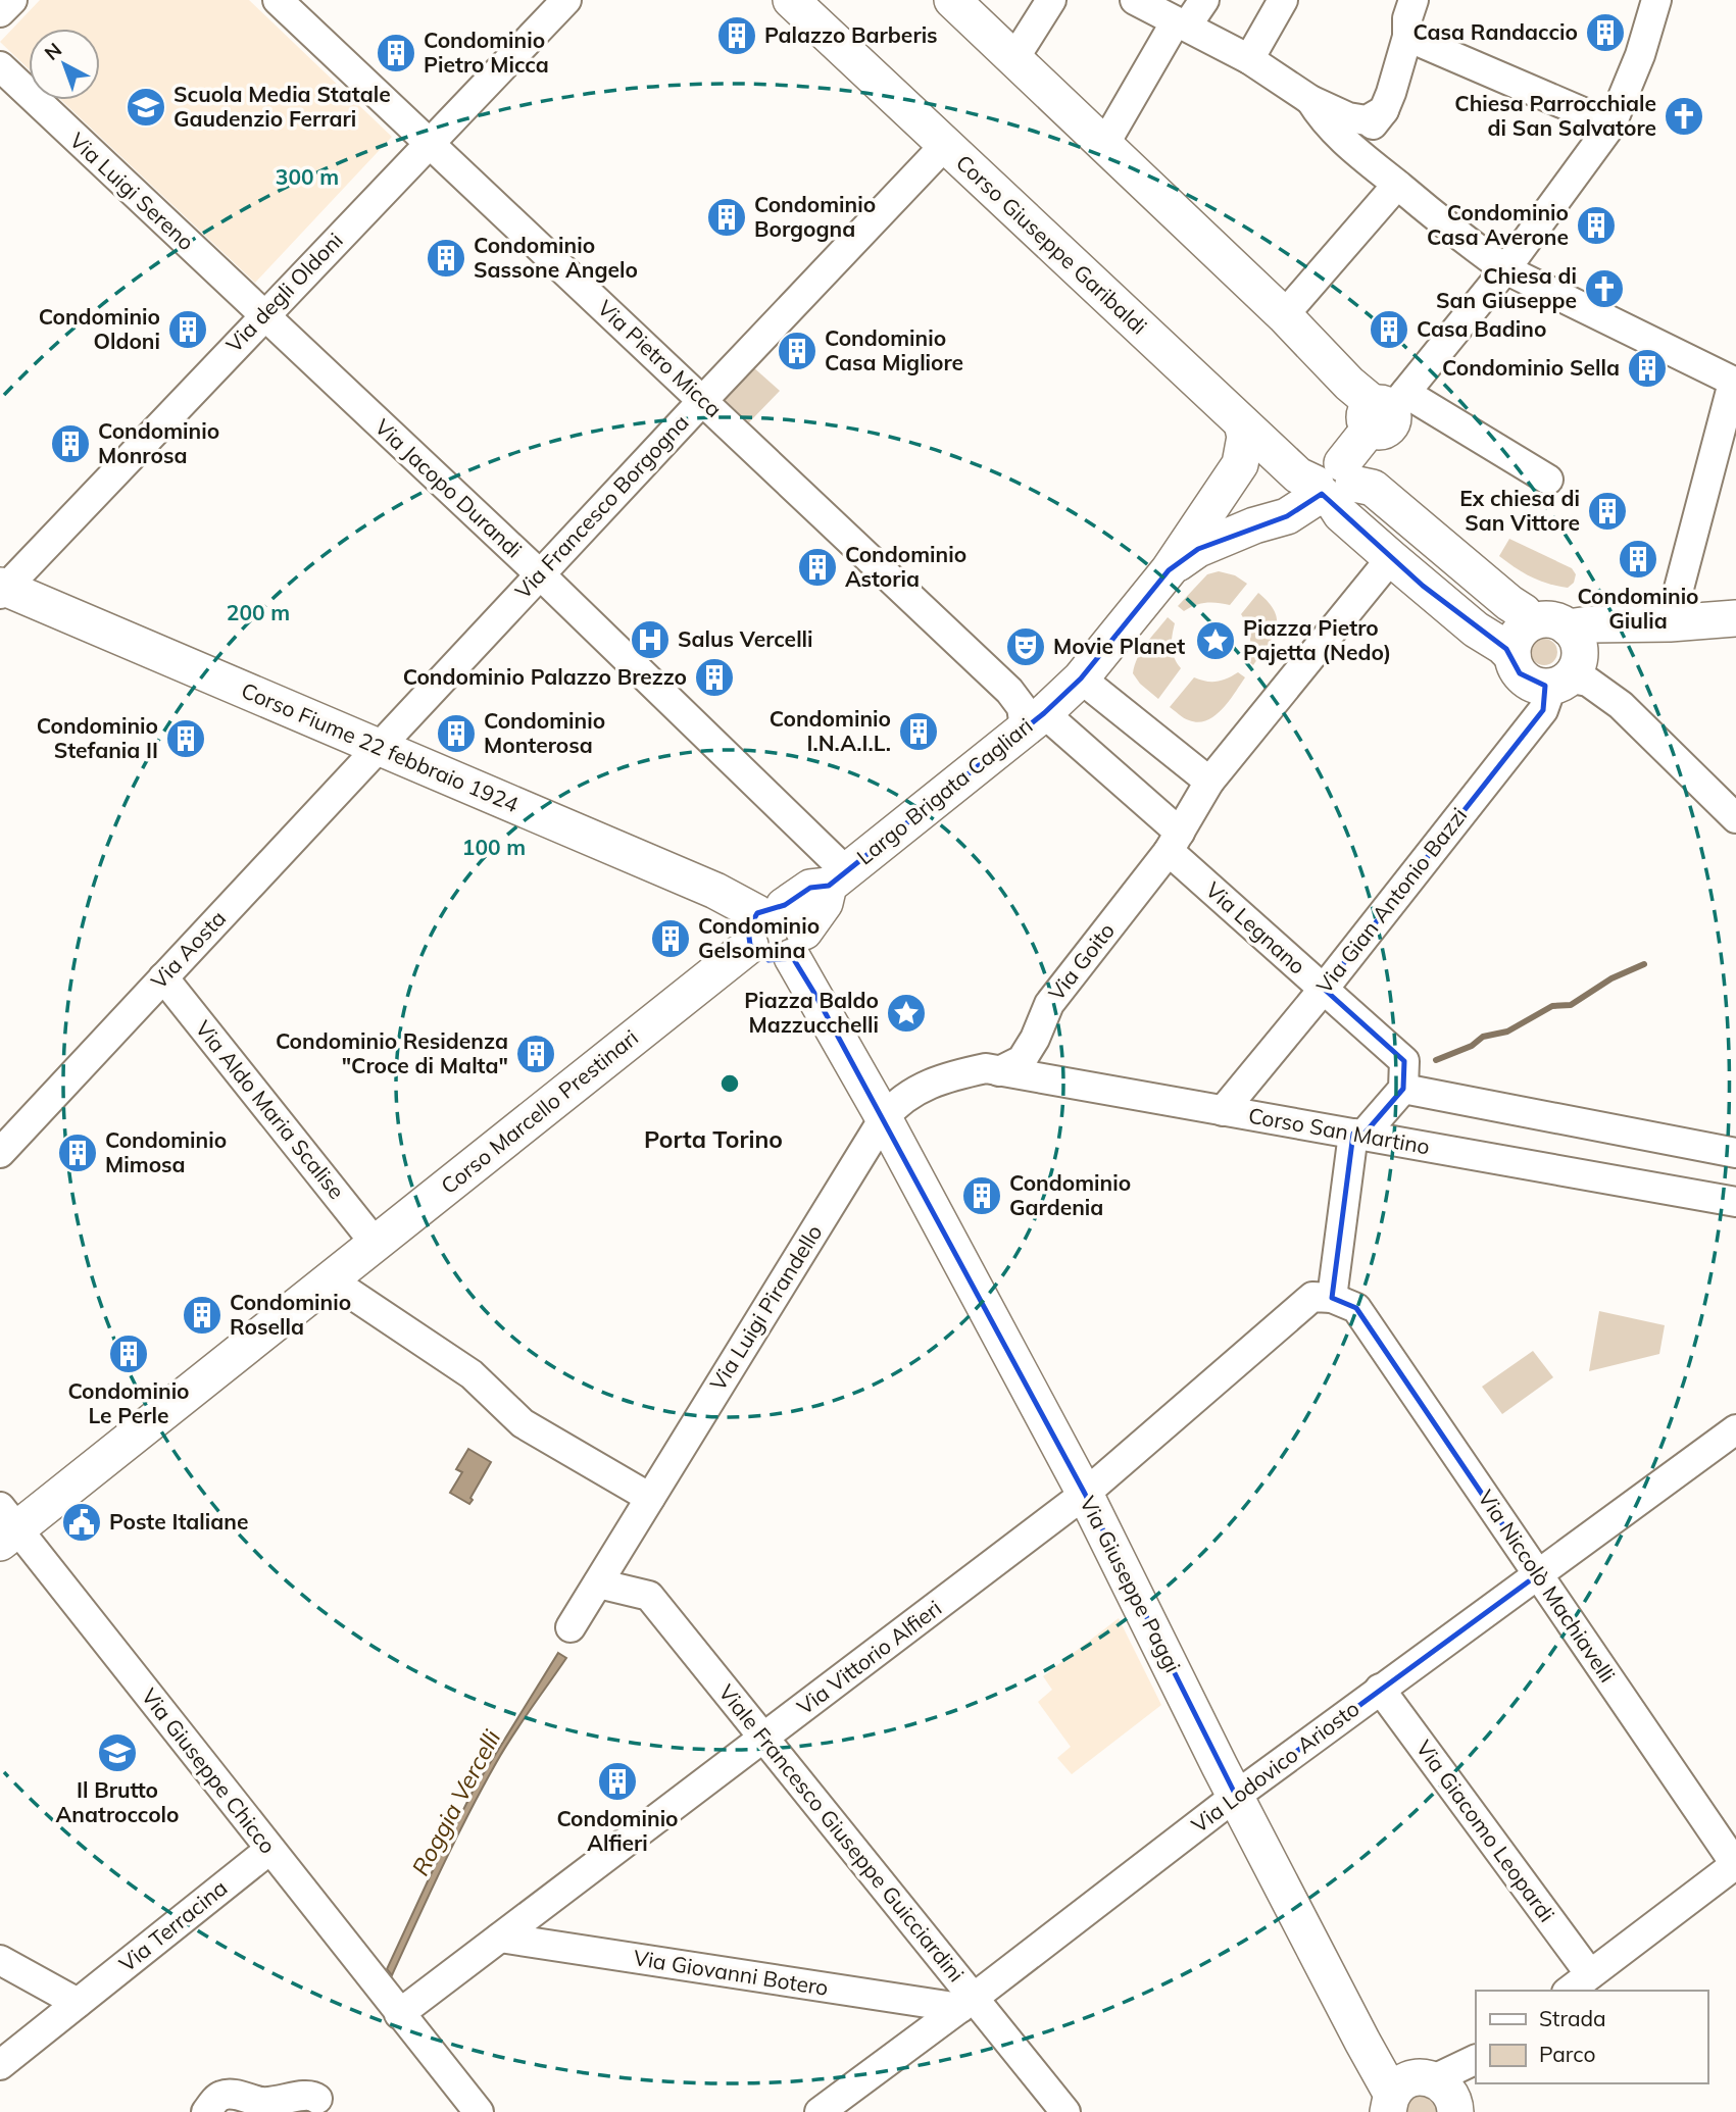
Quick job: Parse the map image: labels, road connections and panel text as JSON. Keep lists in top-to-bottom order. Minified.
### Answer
{"streets":{"main road":["Corso Giuseppe Garibaldi","Corso Fiume 22 febbraio 1924","Largo Brigata Cagliari","Corso Marcello Prestinari","Via Giuseppe Paggi"],"street":["Via Luigi Sereno","Via degli Oldoni","Via Pietro Micca","Via Jacopo Durandi","Via Francesco Borgogna","Via Gian Antonio Bazzi","Via Legnano","Via Aosta","Via Goito","Via Aldo Maria Scalise","Corso San Martino","Via Luigi Pirandello","Via Niccolò Machiavelli","Via Vittorio Alfieri","Via Lodovico Ariosto","Via Giuseppe Chicco","Via Giacomo Leopardi","Viale Francesco Giuseppe Guicciardini","Via Terracina","Via Giovanni Botero"]},"crossings":[["Via Luigi Sereno","Via degli Oldoni"],["Via Luigi Sereno","Via Jacopo Durandi"],["Corso Giuseppe Garibaldi","Via Francesco Borgogna"],["Via degli Oldoni","Via Pietro Micca"],["Via degli Oldoni","Via Jacopo Durandi"],["Via degli Oldoni","Corso Fiume 22 febbraio 1924"],["Via Pietro Micca","Via Francesco Borgogna"],["Via Pietro Micca","Largo Brigata Cagliari"],["Via Jacopo Durandi","Via Francesco Borgogna"],["Via Jacopo Durandi","Largo Brigata Cagliari"],["Via Francesco Borgogna","Corso Fiume 22 febbraio 1924"],["Via Francesco Borgogna","Via Aosta"],["Corso Fiume 22 febbraio 1924","Via Aosta"],["Corso Fiume 22 febbraio 1924","Corso Marcello Prestinari"],["Via Gian Antonio Bazzi","Via Legnano"],["Via Gian Antonio Bazzi","Corso San Martino"],["Via Legnano","Via Goito"],["Via Aosta","Via Aldo Maria Scalise"],["Via Goito","Corso San Martino"],["Via Aldo Maria Scalise","Corso Marcello Prestinari"],["Corso Marcello Prestinari","Via Giuseppe Chicco"],["Corso San Martino","Via Luigi Pirandello"],["Corso San Martino","Via Giuseppe Paggi"],["Via Luigi Pirandello","Via Giuseppe Paggi"],["Via Luigi Pirandello","Viale Francesco Giuseppe Guicciardini"],["Via Giuseppe Paggi","Via Vittorio Alfieri"],["Via Giuseppe Paggi","Via Lodovico Ariosto"],["Via Niccolò Machiavelli","Via Vittorio Alfieri"],["Via Niccolò Machiavelli","Via Lodovico Ariosto"],["Via Vittorio Alfieri","Via Giuseppe Chicco"],["Via Vittorio Alfieri","Viale Francesco Giuseppe Guicciardini"],["Via Vittorio Alfieri","Via Giovanni Botero"],["Via Lodovico Ariosto","Via Giacomo Leopardi"],["Via Lodovico Ariosto","Viale Francesco Giuseppe Guicciardini"],["Via Lodovico Ariosto","Via Giovanni Botero"],["Via Giuseppe Chicco","Via Terracina"],["Viale Francesco Giuseppe Guicciardini","Via Giovanni Botero"]],"districts":["Porta Torino"],"water":["Roggia Vercelli"],"places":{"building":["Casa Randaccio","Palazzo Barberis","Condominio Pietro Micca","Condominio Borgogna","Condominio Casa Averone","Condominio Sassone Angelo","Condominio Oldoni","Casa Badino","Condominio Casa Migliore","Condominio Sella","Condominio Monrosa","Ex chiesa di San Vittore","Condominio Giulia","Condominio Astoria","Condominio Palazzo Brezzo","Condominio I.N.A.I.L.","Condominio Monterosa","Condominio Stefania II","Condominio Gelsomina","Condominio Residenza \"Croce di Malta\"","Condominio Mimosa","Condominio Gardenia","Condominio Rosella","Condominio Le Perle","Condominio Alfieri"],"school or university":["Scuola Media Statale Gaudenzio Ferrari","Il Brutto Anatroccolo"],"church":["Chiesa Parrocchiale di San Salvatore","Chiesa di San Giuseppe"],"hospital":["Salus Vercelli"],"place":["Piazza Pietro Pajetta (Nedo)","Piazza Baldo Mazzucchelli"],"theatre":["Movie Planet"],"public building":["Poste Italiane"]},"legend":["Strada","Parco"],"north":"top left","rings":["300 m","200 m","100 m"]}
